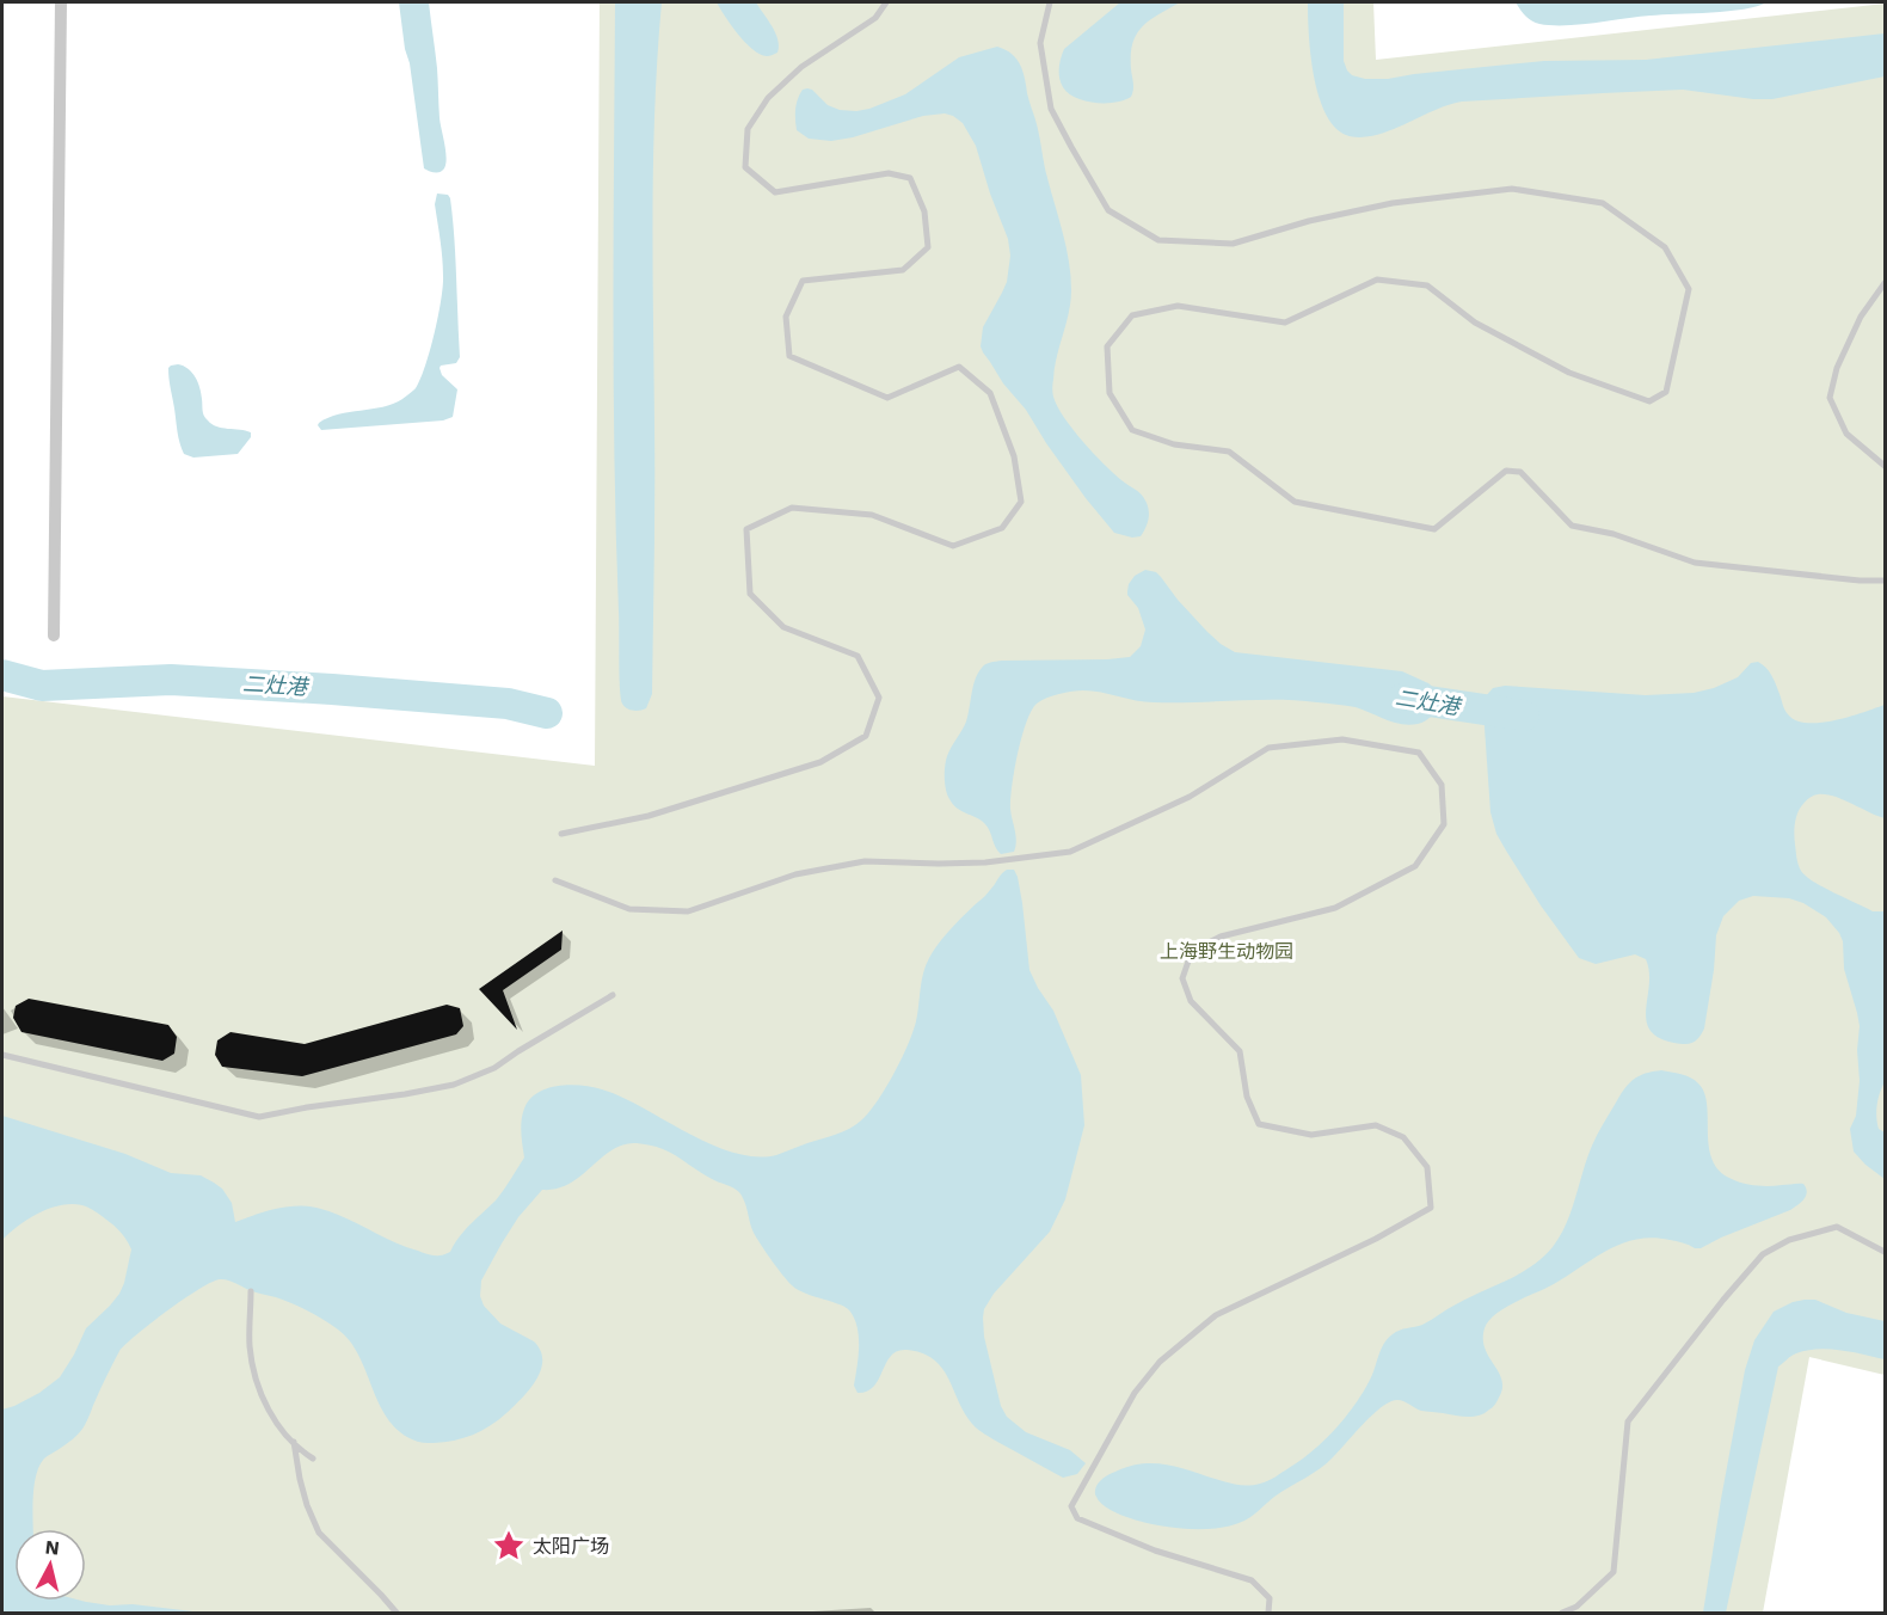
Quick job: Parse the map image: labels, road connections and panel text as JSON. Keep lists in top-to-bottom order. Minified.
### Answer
{"water":["二灶港"],"parks":["上海野生动物园"],"places":{"place":["太阳广场"]},"north":"top"}
